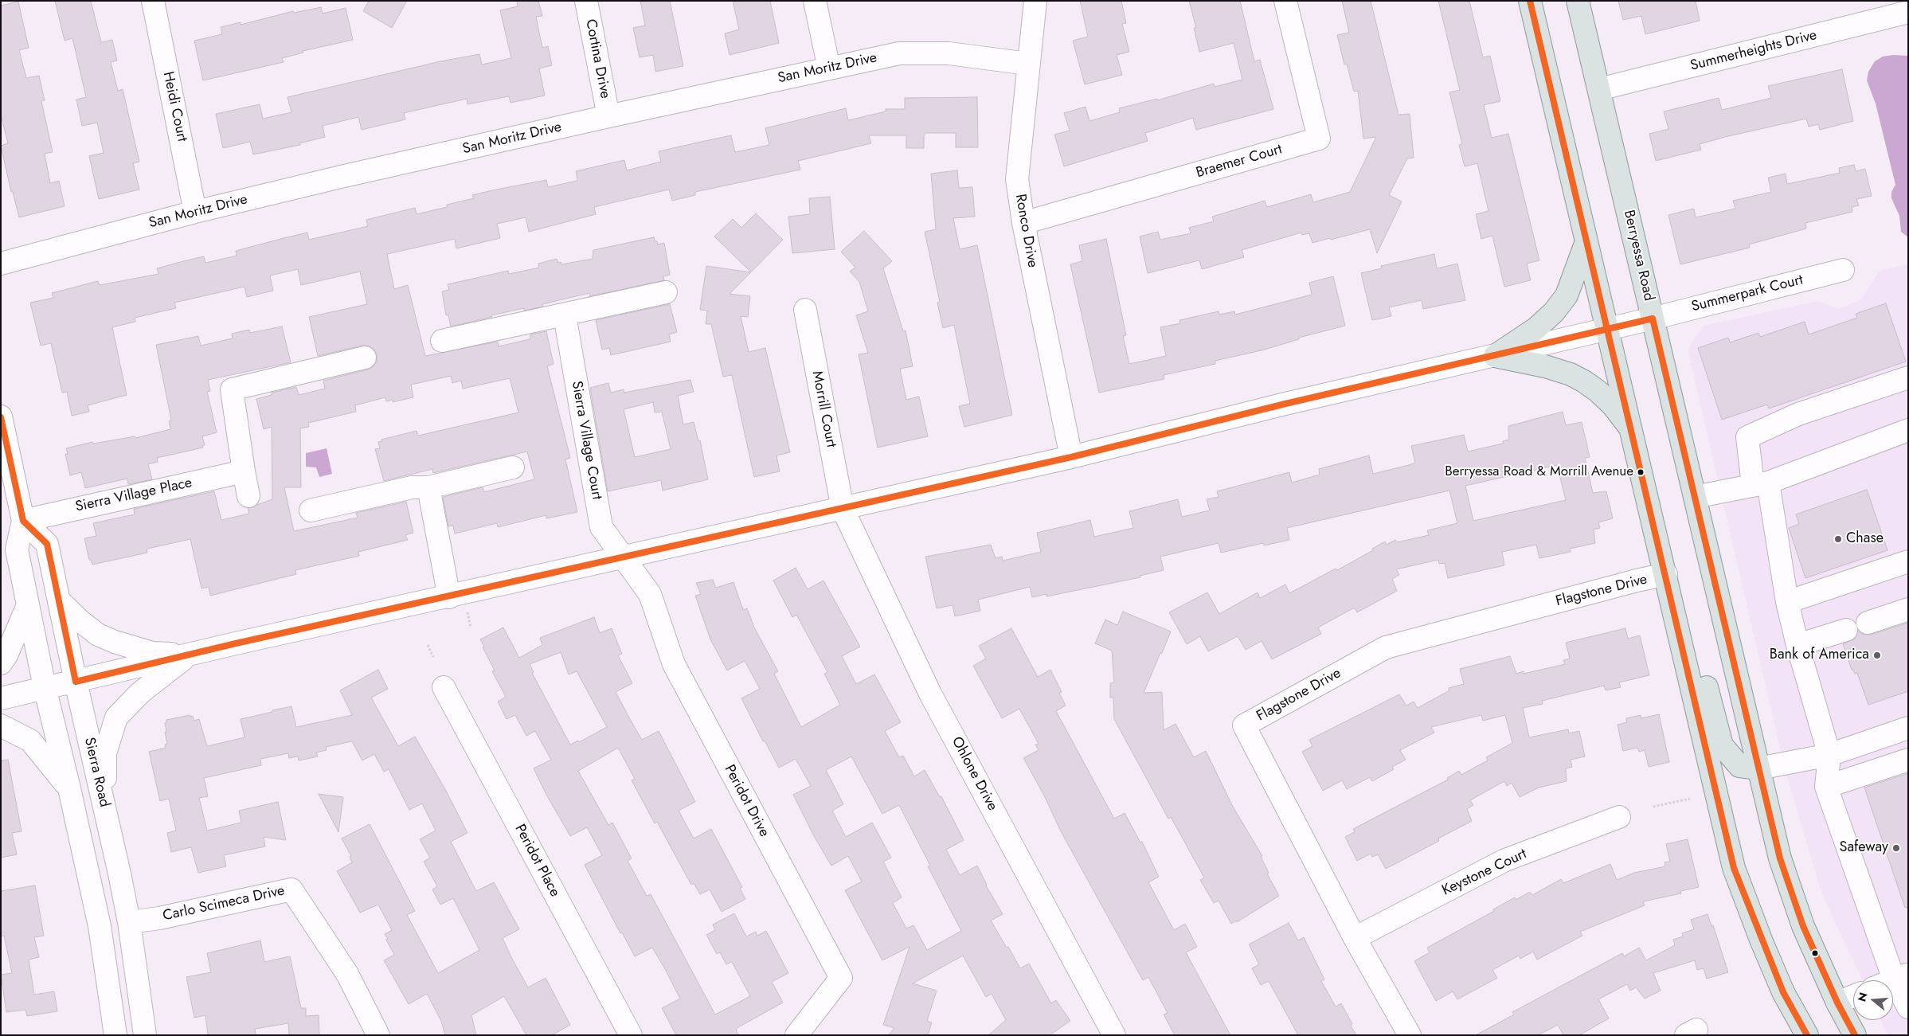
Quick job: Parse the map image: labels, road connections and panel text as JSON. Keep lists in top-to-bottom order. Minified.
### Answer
{"streets":{"main road":["Berryessa Road"],"street":["Summerheights Drive","Cortina Drive","San Moritz Drive","Heidi Court","Braemer Court","Ronco Drive","Summerpark Court","Morrill Court","Sierra Village Court","Sierra Village Place","Flagstone Drive","Sierra Road","Ohlone Drive","Peridot Drive","Peridot Place","Keystone Court","Carlo Scimeca Drive"]},"crossings":[["Summerheights Drive","Berryessa Road"],["Cortina Drive","San Moritz Drive"],["San Moritz Drive","Heidi Court"],["San Moritz Drive","Ronco Drive"],["Braemer Court","Ronco Drive"],["Ronco Drive","Summerpark Court"],["Berryessa Road","Summerpark Court"],["Summerpark Court","Morrill Court"],["Summerpark Court","Sierra Village Court"],["Summerpark Court","Ohlone Drive"],["Summerpark Court","Peridot Drive"],["Morrill Court","Ohlone Drive"],["Sierra Village Court","Peridot Drive"],["Sierra Village Place","Sierra Road"],["Flagstone Drive","Keystone Court"],["Sierra Road","Carlo Scimeca Drive"]],"places":["Berryessa Road & Morrill Avenue","Chase","Bank of America","Safeway"],"north":"left"}
